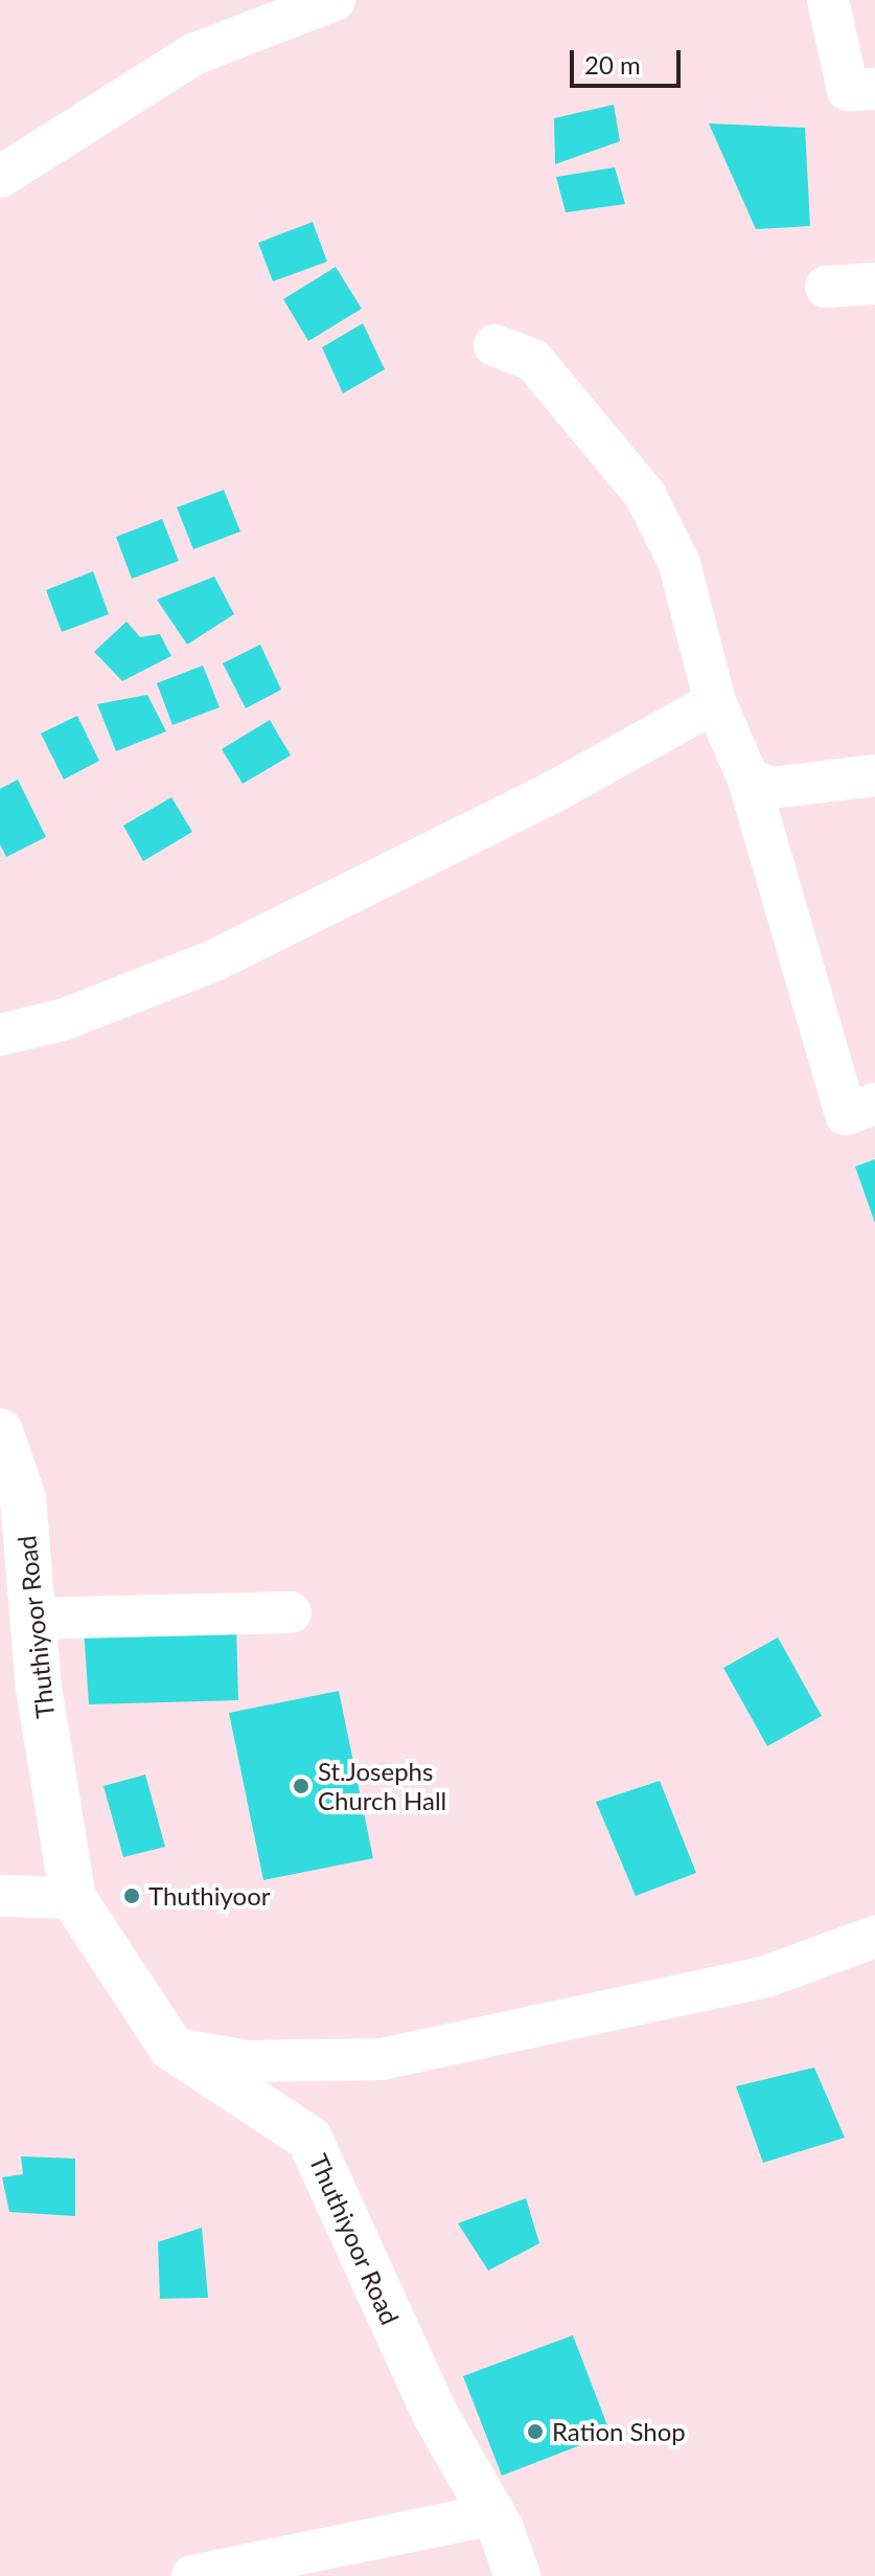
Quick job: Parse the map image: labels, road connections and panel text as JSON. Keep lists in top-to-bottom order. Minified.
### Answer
{"streets":{"main road":["Thuthiyoor Road"]},"places":["St.Josephs Church Hall","Thuthiyoor","Ration Shop"],"scale_bar":"20 m"}
